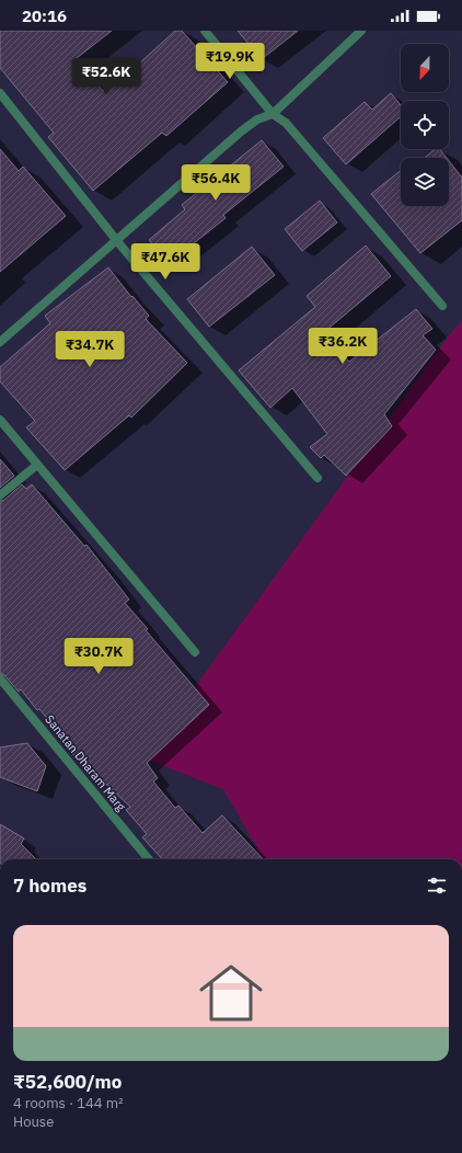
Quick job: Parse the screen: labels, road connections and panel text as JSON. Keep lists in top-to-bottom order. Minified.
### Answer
{"streets":{"street":["Sanatan Dharam Marg"]},"north":"bottom","page":{"status":"20:16","price":["₹19.9K","₹52.6K","₹56.4K","₹47.6K","₹36.2K","₹34.7K","₹30.7K"],"heading":"7 homes","list":[{"name":"₹52,600/mo","note":"4 rooms · 144 m² · House"}]}}
